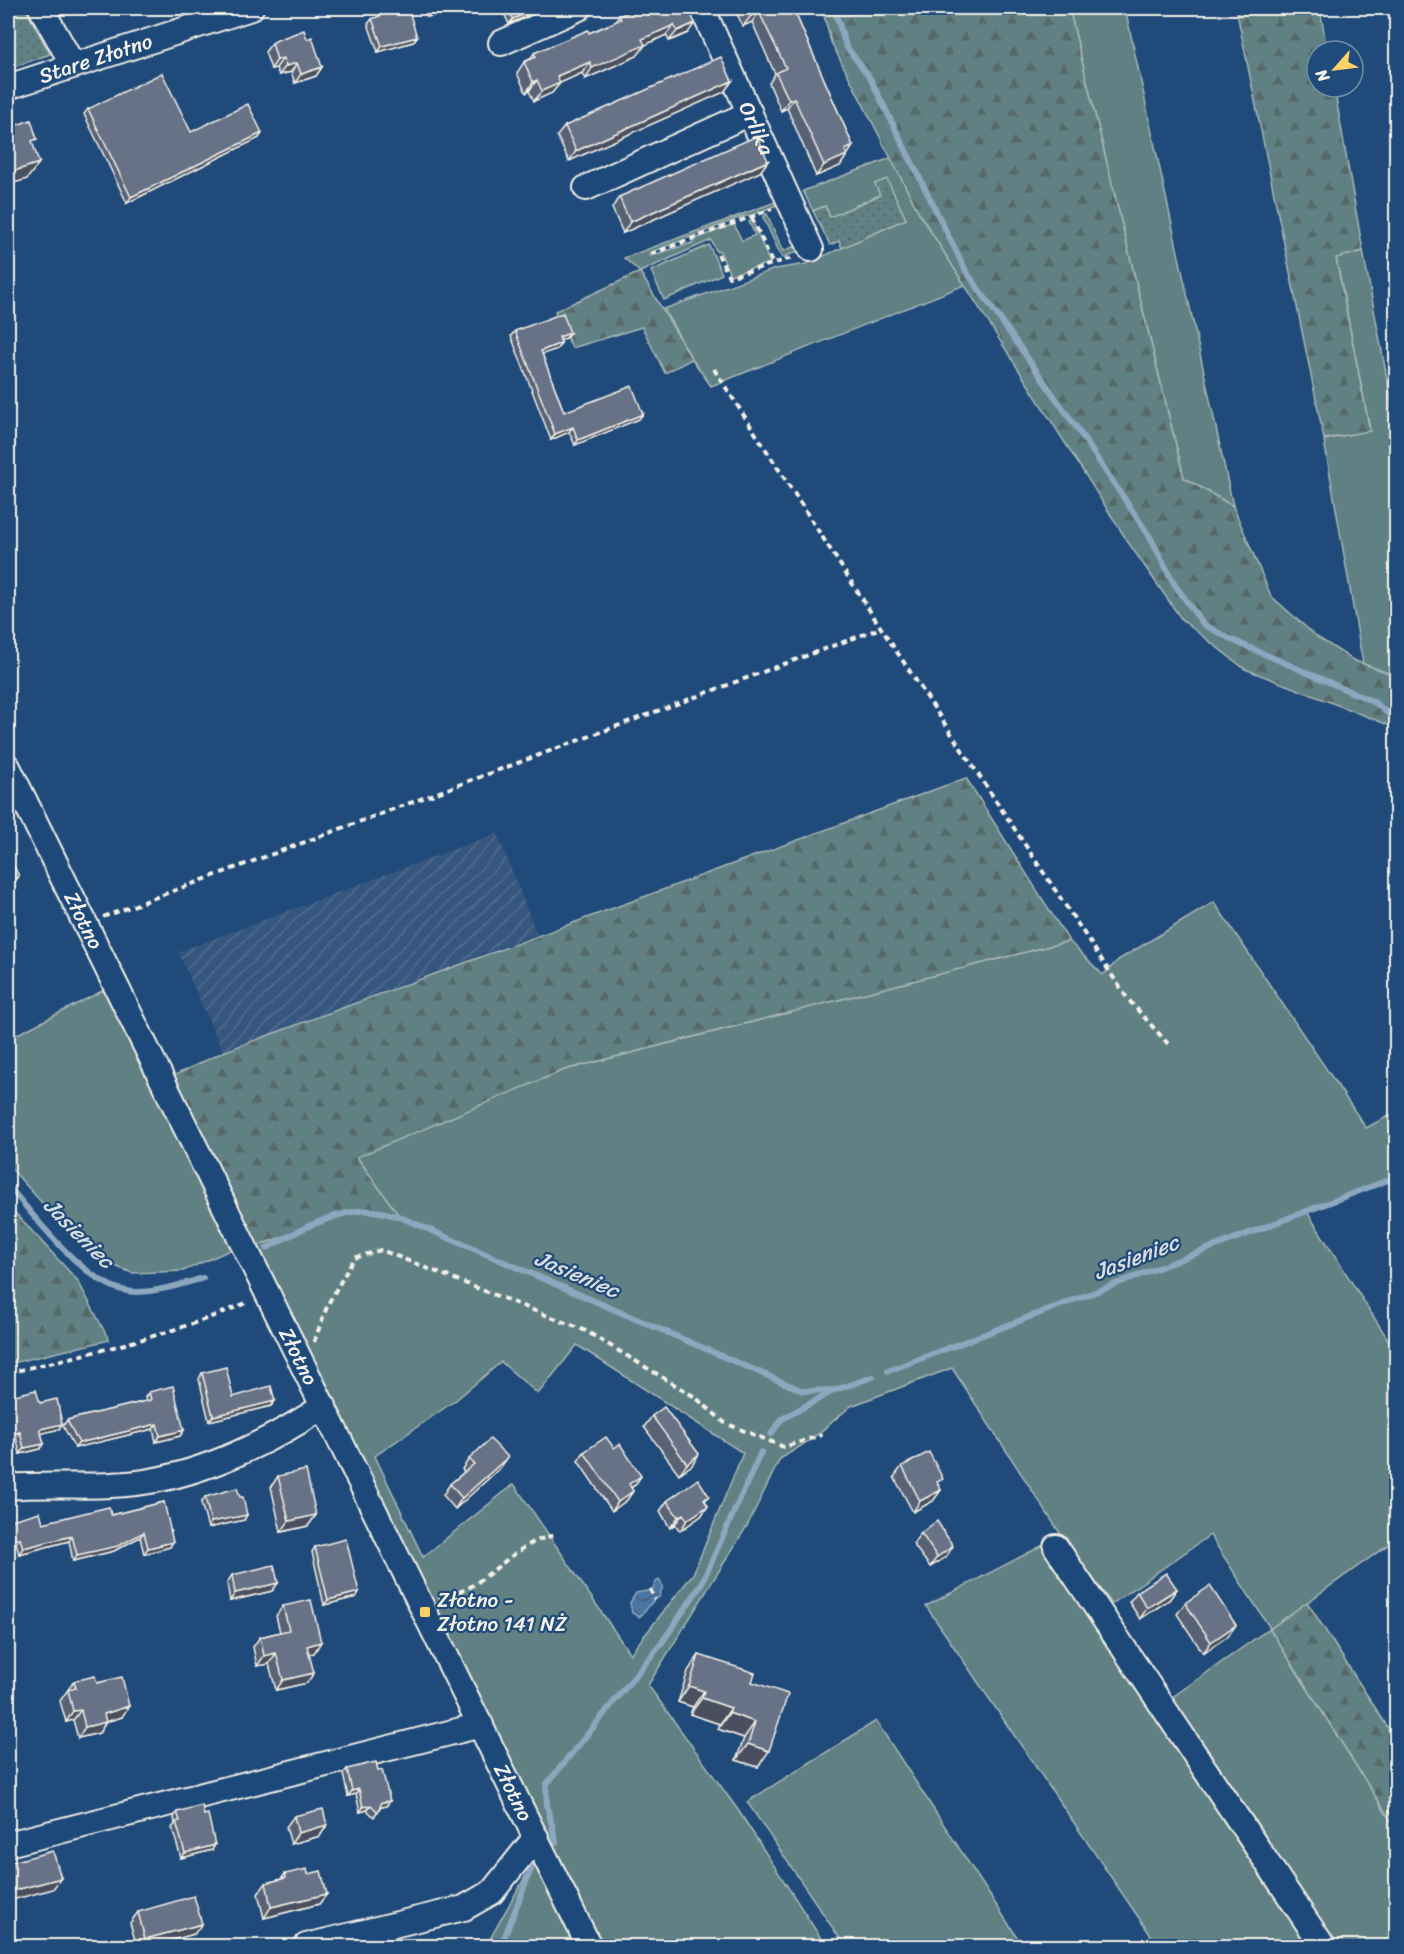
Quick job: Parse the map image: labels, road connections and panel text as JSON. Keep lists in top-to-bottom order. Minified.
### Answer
{"streets":{"street":["Stare Złotno","Orlika","Złotno"]},"water":["Jasieniec"],"places":{"transit":["Złotno - Złotno 141 NŻ"]},"north":"bottom left"}
